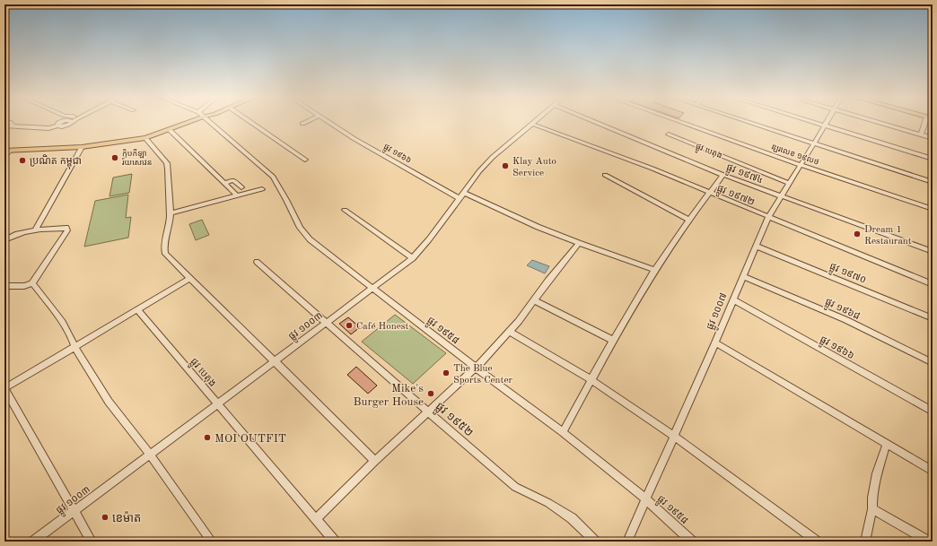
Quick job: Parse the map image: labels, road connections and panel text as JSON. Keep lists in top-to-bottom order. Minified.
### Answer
{"streets":{"street":["ផ្លូវ បេតុង","ផ្លូវ ១៩៦៦","ន្ឡរលេខ ១៩លថ","ផ្លូវ ១៩៧៤","ផ្លូវ ១៩៧២","ផ្លូវ ១៩៧០","ផ្លូវ ១៩៦៨","ផ្លូវ ១០០៧","ផ្លូវ ១០០៣","ផ្លូវ ១៩៥៨","ផ្លូវ ១៩៥២"]},"crossings":[["ផ្លូវ បេតុង","ផ្លូវ ១០០៧"],["ផ្លូវ បេតុង","ផ្លូវ ១០០៣"],["ផ្លូវ ១៩៦៦","ផ្លូវ ១០០៧"],["ផ្លូវ ១៩៦៦","ផ្លូវ ១០០៣"],["ន្ឡរលេខ ១៩លថ","ផ្លូវ ១០០៧"],["ផ្លូវ ១៩៧៤","ផ្លូវ ១០០៧"],["ផ្លូវ ១៩៧២","ផ្លូវ ១០០៧"],["ផ្លូវ ១៩៧២","ផ្លូវ ១០០៣"],["ផ្លូវ ១៩៧០","ផ្លូវ ១០០៧"],["ផ្លូវ ១៩៦៨","ផ្លូវ ១០០៧"],["ផ្លូវ ១០០៧","ផ្លូវ ១៩៥៨"],["ផ្លូវ ១០០៣","ផ្លូវ ១៩៥៨"],["ផ្លូវ ១០០៣","ផ្លូវ ១៩៥២"]],"places":["ក្លិបកីឡា រ៉យសេវេន","ប្រណិត កម្ពុជា","Klay Auto Service","Dream 1 Restaurant","Café Honest","The Blue Sports Center","Mike's Burger House","MOI OUTFIT","ខេម៉ាត"]}
